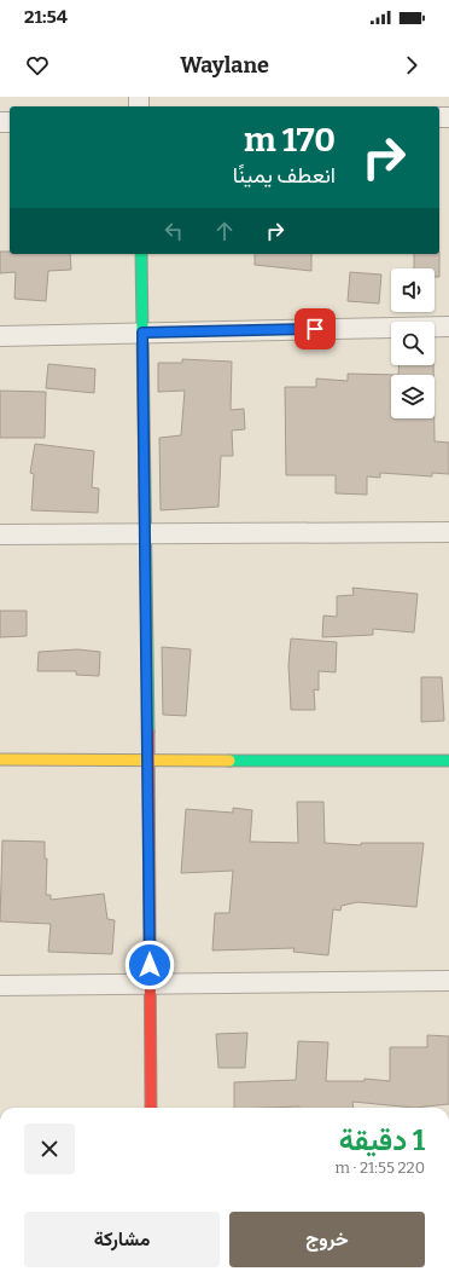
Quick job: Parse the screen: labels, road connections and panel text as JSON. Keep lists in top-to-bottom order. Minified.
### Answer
{"page":{"status":"21:54","header":"Waylane","turn":["170 m","انعطف يمينًا"],"heading":["1 دقيقة","220 m · 21:55"],"buttons":["خروج","مشاركة"]}}
